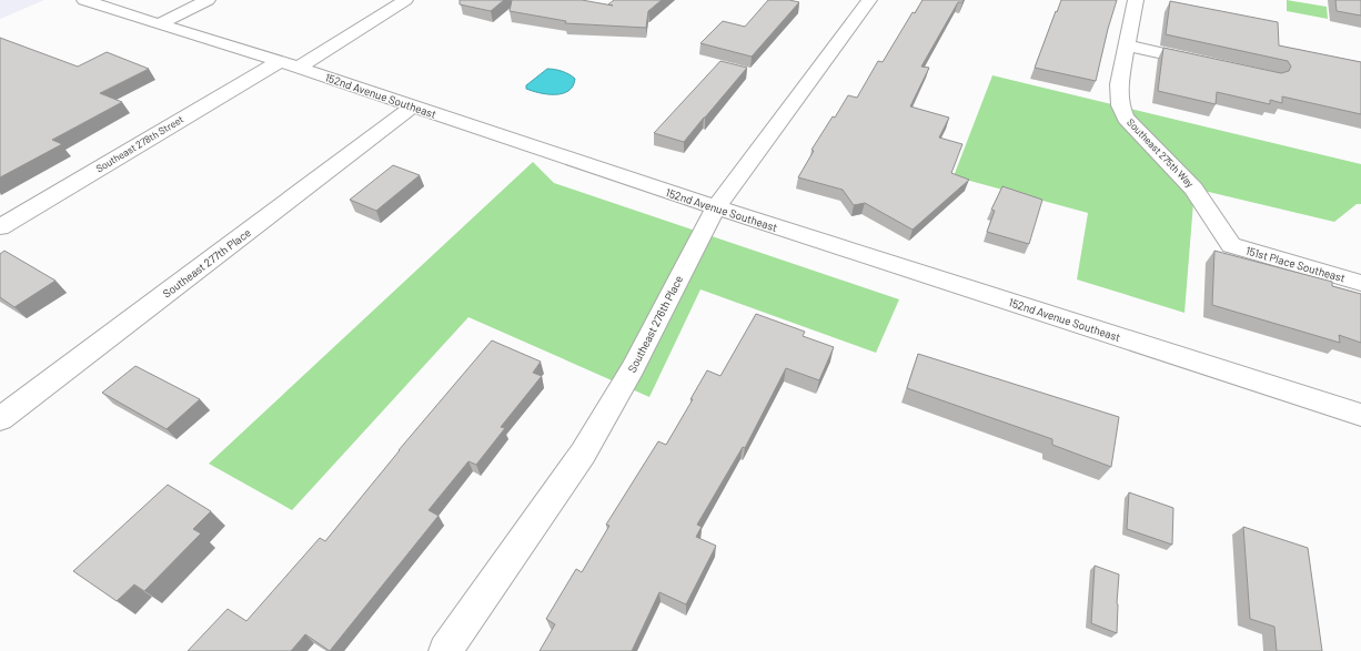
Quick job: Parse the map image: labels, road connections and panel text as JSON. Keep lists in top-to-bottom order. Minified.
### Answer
{"streets":{"street":["152nd Avenue Southeast","Southeast 278th Street","Southeast 275th Way","Southeast 277th Place","151st Place Southeast","Southeast 276th Place"]},"crossings":[["152nd Avenue Southeast","Southeast 278th Street"],["152nd Avenue Southeast","Southeast 277th Place"],["152nd Avenue Southeast","Southeast 276th Place"],["Southeast 275th Way","151st Place Southeast"]]}
